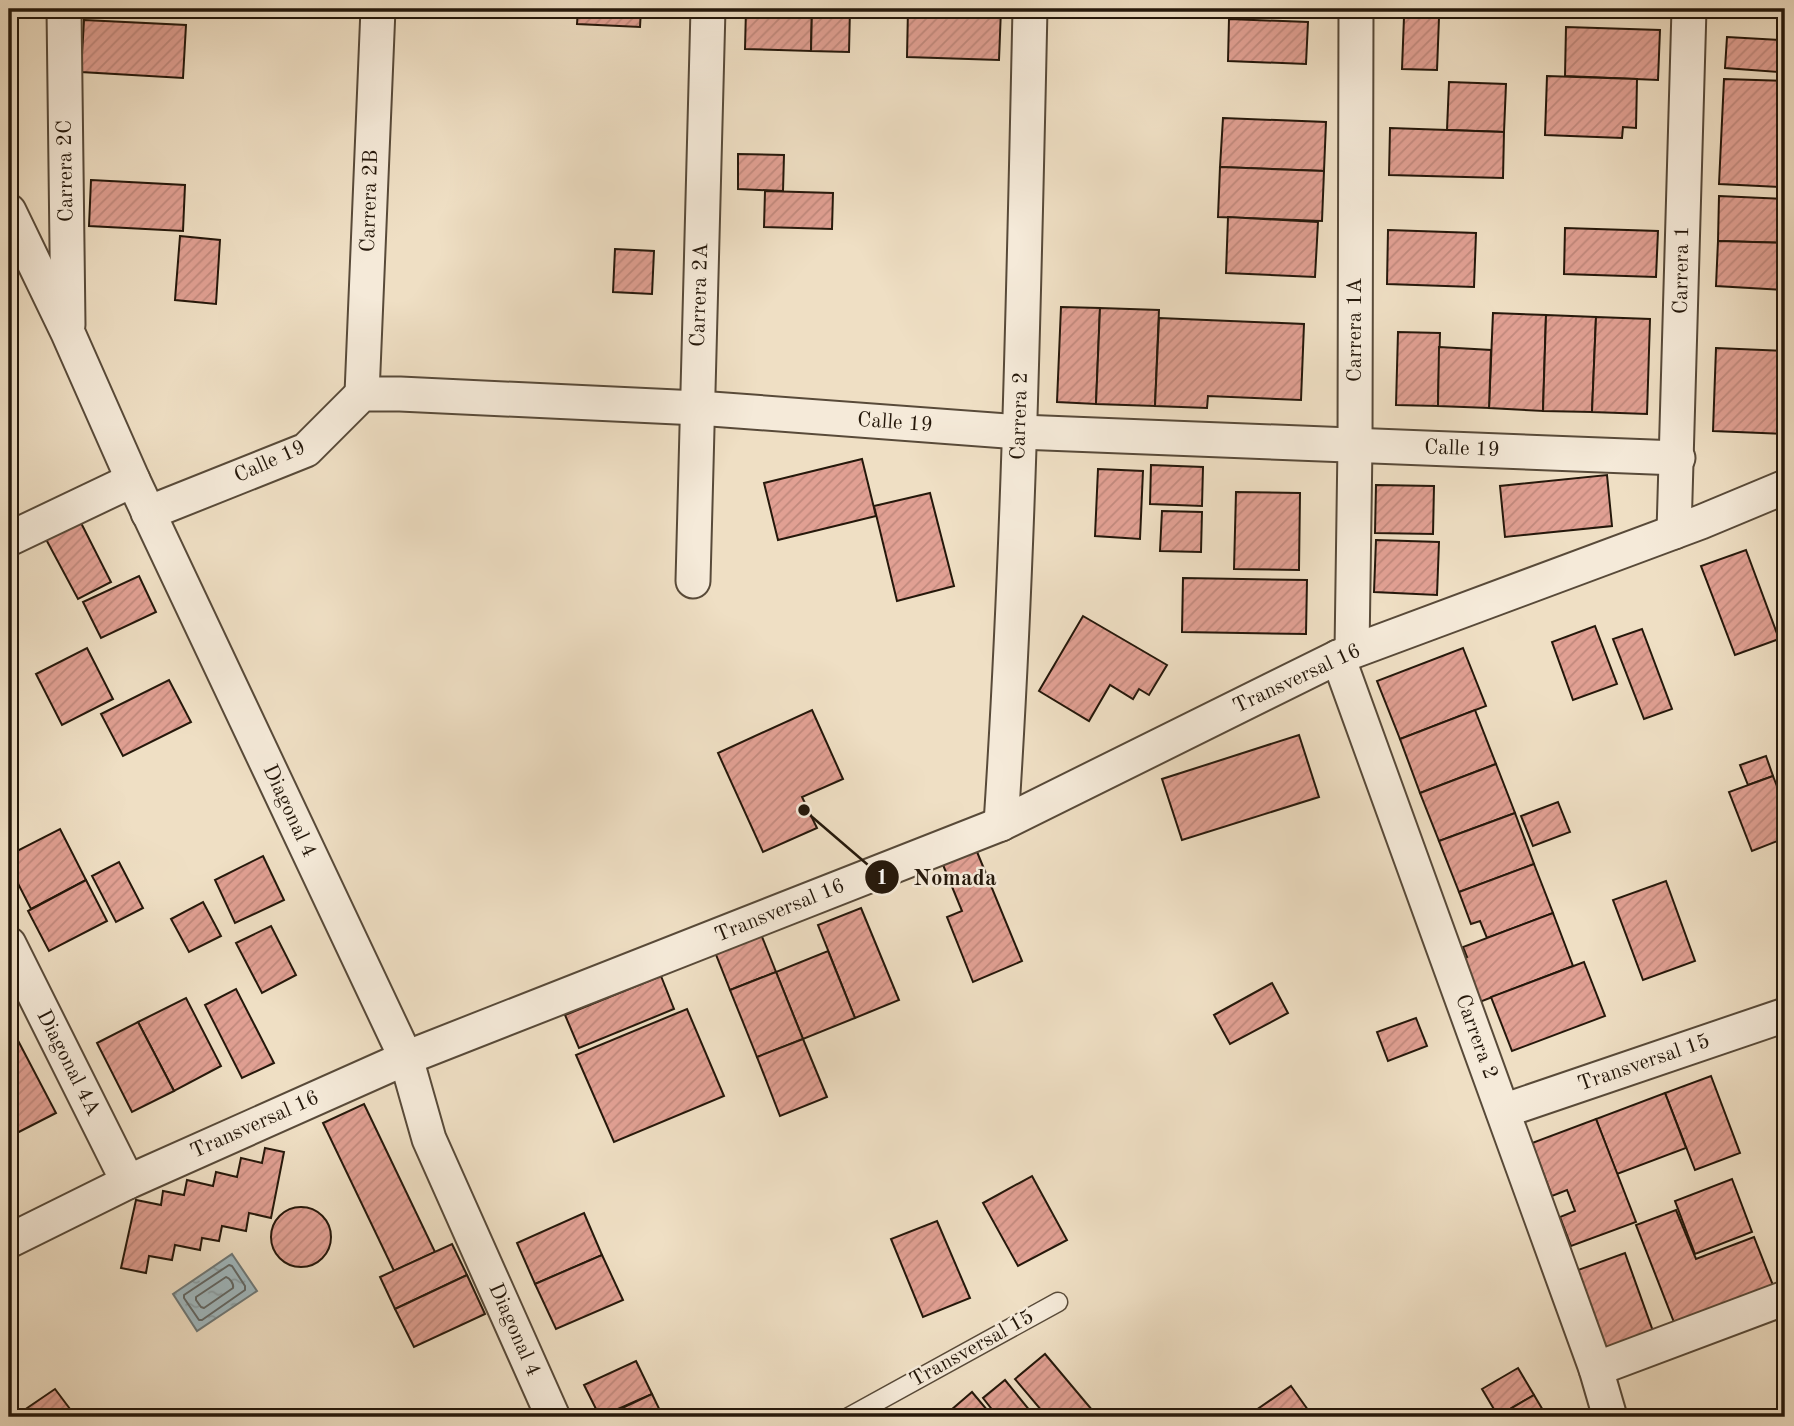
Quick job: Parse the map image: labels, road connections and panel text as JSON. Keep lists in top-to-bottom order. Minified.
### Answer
{"streets":{"street":["Carrera 2C","Carrera 2B","Carrera 1","Carrera 2A","Carrera 1A","Carrera 2","Calle 19","Transversal 16","Diagonal 4","Diagonal 4A","Transversal 15"]},"crossings":[["Carrera 2C","Diagonal 4"],["Carrera 2B","Calle 19"],["Carrera 1","Calle 19"],["Carrera 1","Transversal 16"],["Carrera 2A","Calle 19"],["Carrera 1A","Carrera 2"],["Carrera 1A","Calle 19"],["Carrera 1A","Transversal 16"],["Carrera 2","Calle 19"],["Carrera 2","Transversal 16"],["Carrera 2","Transversal 15"],["Calle 19","Diagonal 4"],["Transversal 16","Diagonal 4"],["Transversal 16","Diagonal 4A"]],"places":["Nomada"]}
